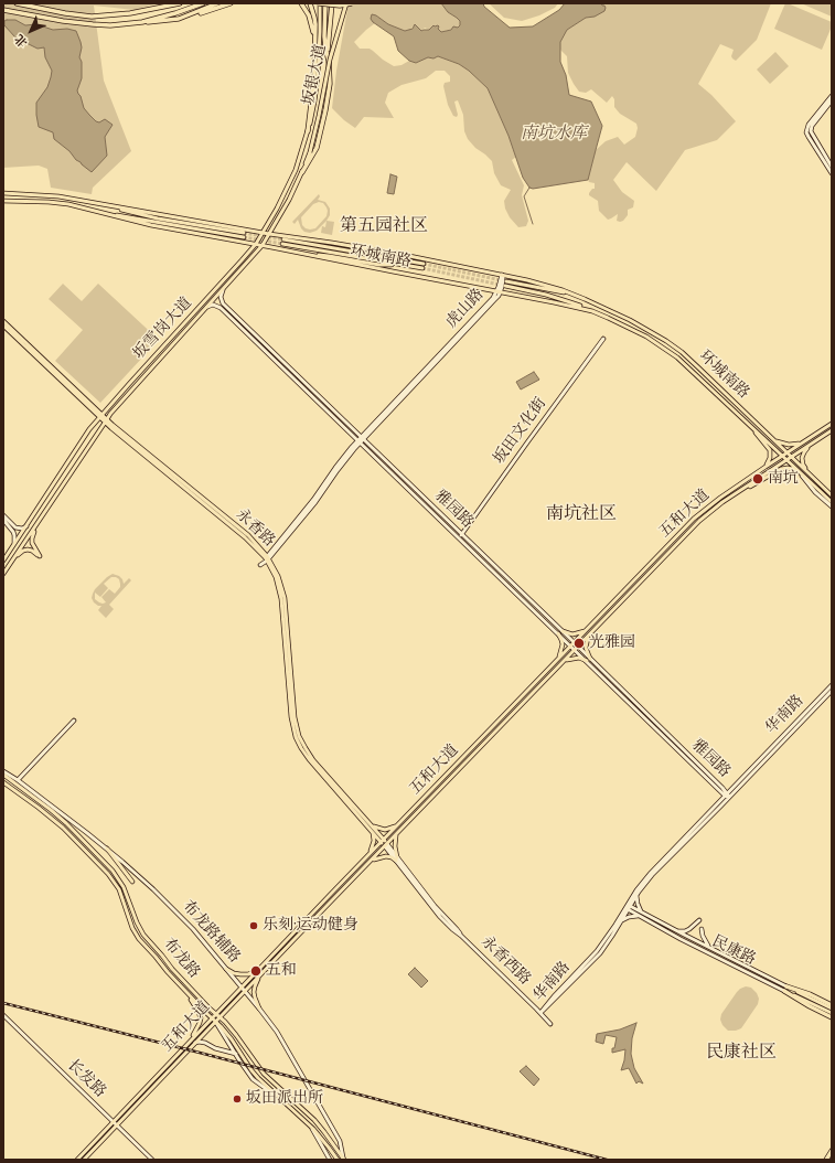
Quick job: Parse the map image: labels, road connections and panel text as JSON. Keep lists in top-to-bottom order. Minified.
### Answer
{"streets":{"main road":["坂银大道","环城南路","虎山路","坂雪岗大道","坂田文化街","雅园路","五和大道","永香路","华南路","布龙路辅路","民康路","布龙路","永香西路","长发路"]},"crossings":[["坂银大道","坂雪岗大道"],["环城南路","虎山路"],["环城南路","坂雪岗大道"],["环城南路","五和大道"],["虎山路","雅园路"],["虎山路","永香路"],["坂雪岗大道","雅园路"],["坂雪岗大道","永香路"],["坂田文化街","雅园路"],["雅园路","五和大道"],["雅园路","华南路"],["五和大道","永香路"],["五和大道","布龙路辅路"],["五和大道","布龙路"],["五和大道","永香西路"],["五和大道","长发路"],["永香路","永香西路"],["华南路","民康路"],["华南路","永香西路"],["布龙路辅路","布龙路"]],"districts":["第五园社区","南坑社区","民康社区"],"water":["南坑水库"],"places":["南坑","光雅园","乐刻·运动健身","五和","坂田派出所"],"north":"bottom left"}
